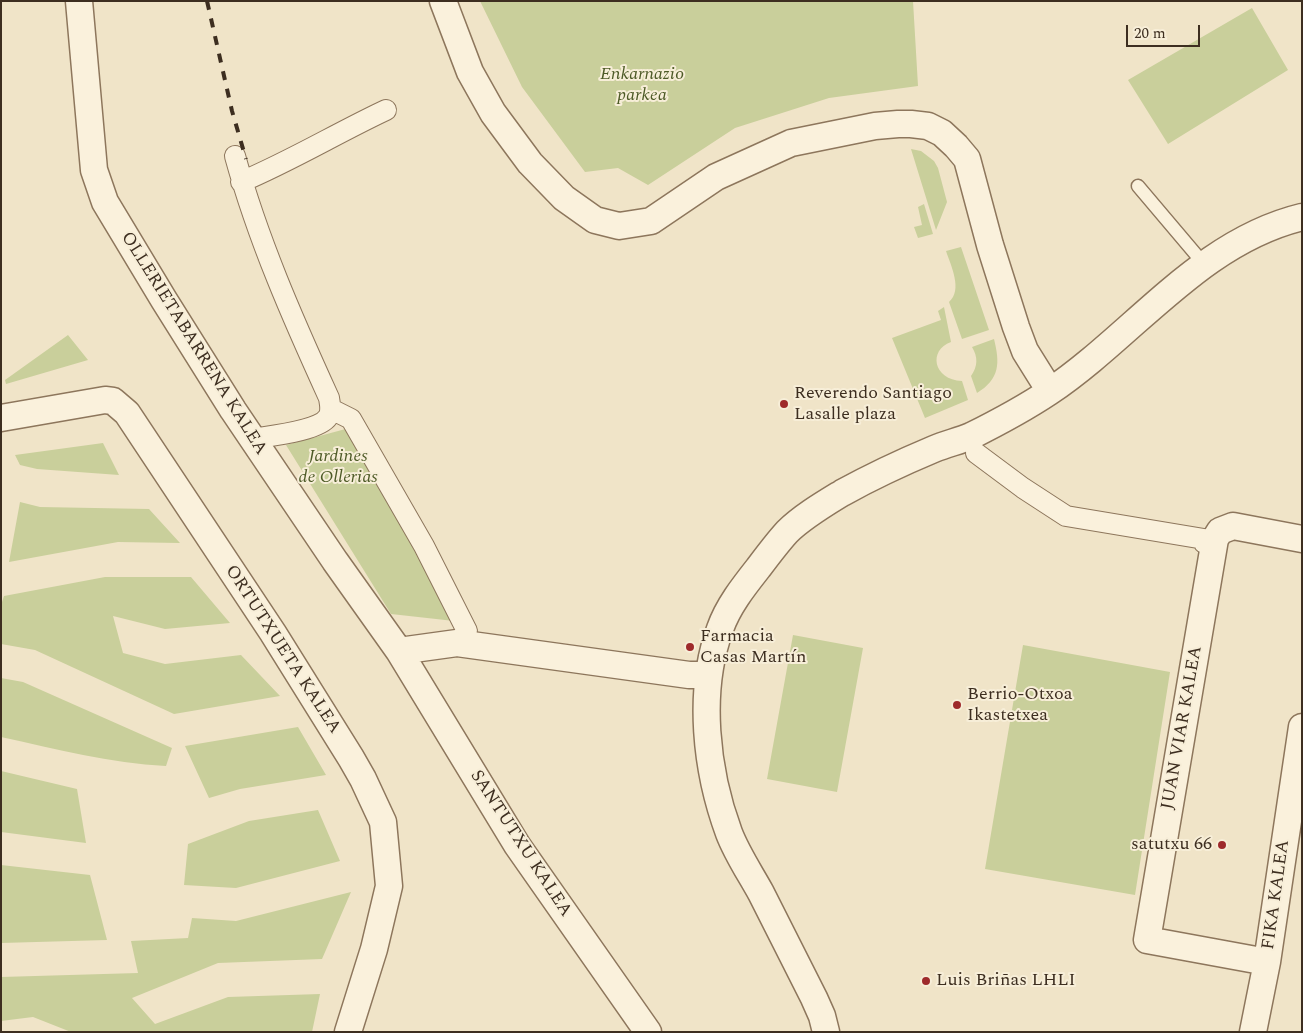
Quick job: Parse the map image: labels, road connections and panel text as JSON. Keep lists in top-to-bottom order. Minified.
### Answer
{"streets":{"street":["OLLERIETABARRENA KALEA","ORTUTXUETA KALEA","JUAN VIAR KALEA","SANTUTXU KALEA","FIKA KALEA"]},"crossings":[["OLLERIETABARRENA KALEA","SANTUTXU KALEA"],["JUAN VIAR KALEA","FIKA KALEA"]],"parks":["Enkarnazio parkea","Jardines de Ollerias"],"places":["Reverendo Santiago Lasalle plaza","Farmacia Casas Martín","Berrio-Otxoa Ikastetxea","satutxu 66","Luis Briñas LHLI"],"scale_bar":"20 m"}
